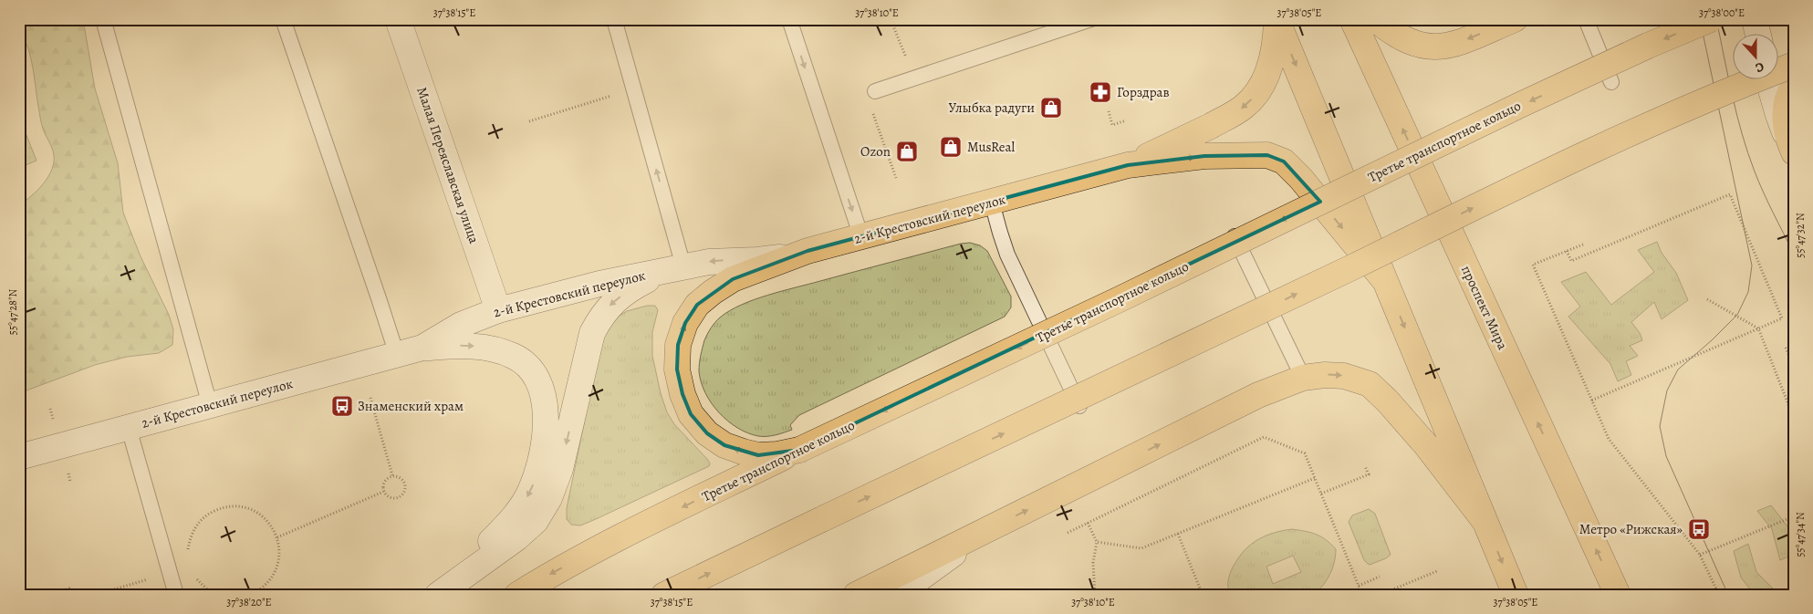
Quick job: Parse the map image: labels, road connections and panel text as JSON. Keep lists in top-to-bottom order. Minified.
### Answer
{"streets":{"main road":["Третье транспортное кольцо","Малая Переяславская улица","2-й Крестовский переулок","проспект Мира"]},"crossings":[["Малая Переяславская улица","2-й Крестовский переулок"]],"places":{"pharmacy":["Горздрав"],"shop":["Улыбка радуги","MusReal","Ozon"],"bus stop":["Знаменский храм","Метро «Рижская»"]},"north":"bottom","coordinates":["37°38'15\"E","37°38'10\"E","37°38'05\"E","37°38'00\"E","55°47'32\"N","55°47'28\"N","55°47'34\"N","37°38'20\"E"]}
